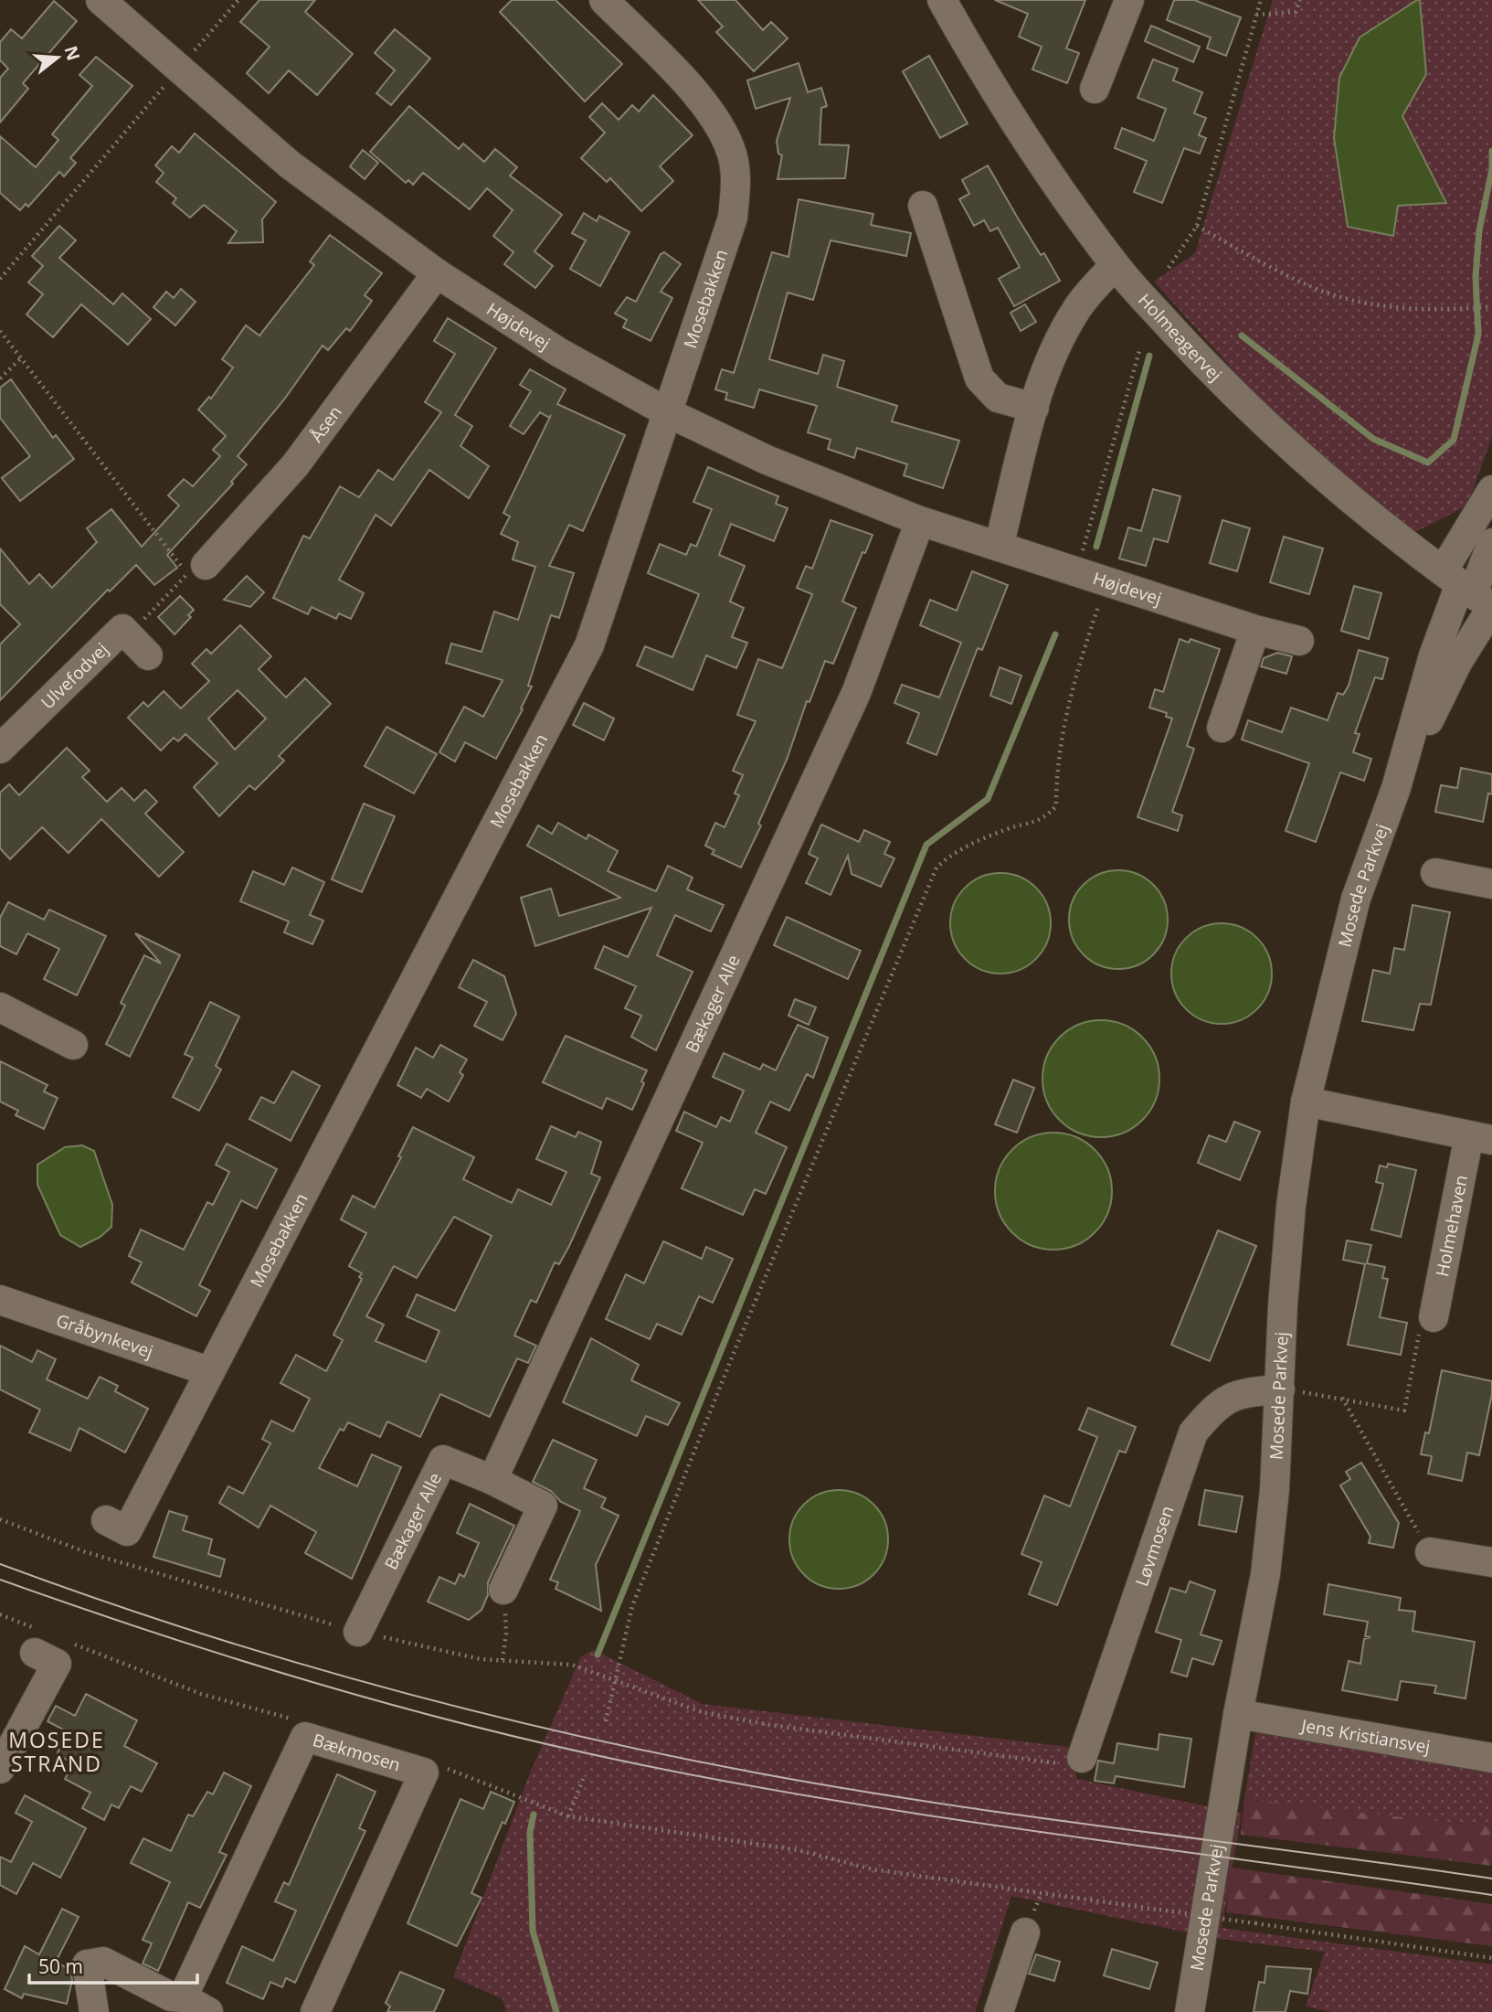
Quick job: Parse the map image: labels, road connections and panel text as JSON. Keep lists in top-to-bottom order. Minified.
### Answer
{"streets":{"street":["Mosebakken","Højdevej","Holmeagervej","Åsen","Ulvefodvej","Mosede Parkvej","Bækager Alle","Holmehaven","Gråbynkevej","Løvmosen","Jens Kristiansvej","Bækmosen"]},"crossings":[["Mosebakken","Højdevej"],["Mosebakken","Gråbynkevej"],["Højdevej","Åsen"],["Højdevej","Bækager Alle"],["Holmeagervej","Mosede Parkvej"],["Mosede Parkvej","Holmehaven"],["Mosede Parkvej","Løvmosen"],["Mosede Parkvej","Jens Kristiansvej"]],"districts":["MOSEDE STRAND"],"scale_bar":"50 m","north":"right"}
